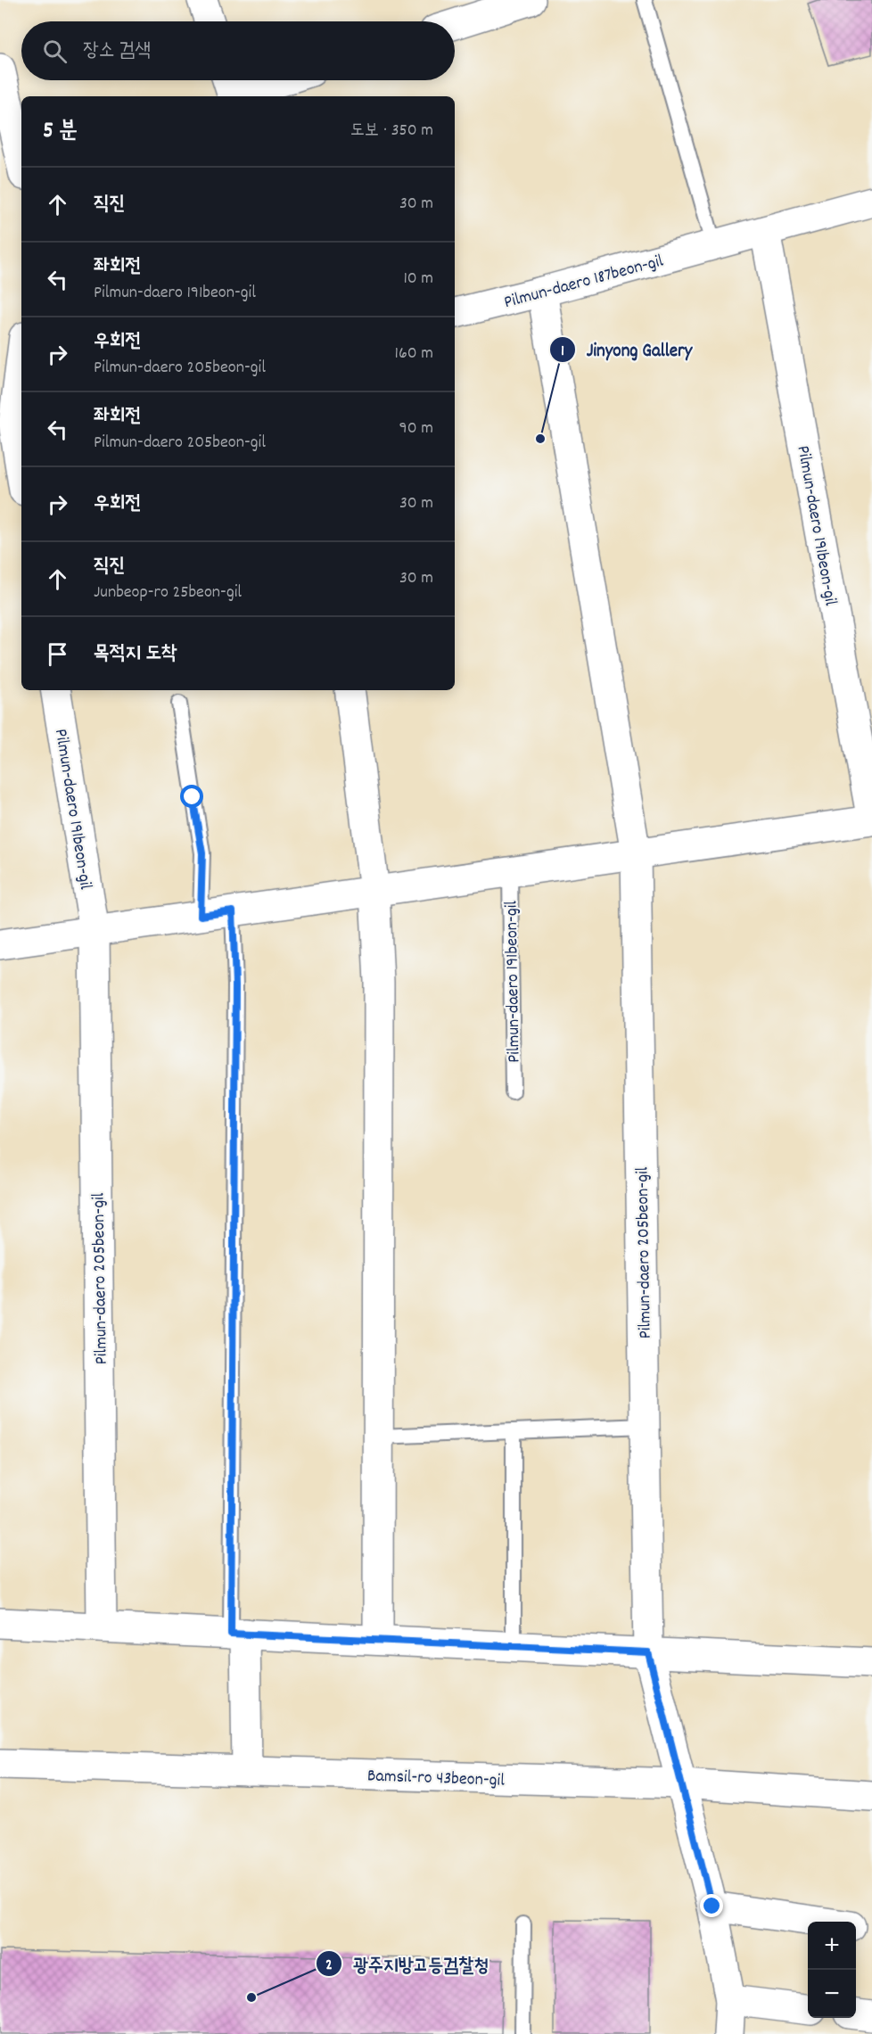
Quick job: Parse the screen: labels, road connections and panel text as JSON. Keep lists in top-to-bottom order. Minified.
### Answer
{"streets":{"street":["Pilmun-daero 187beon-gil","Pilmun-daero 191beon-gil","Pilmun-daero 205beon-gil","Bamsil-ro 43beon-gil"]},"crossings":[["Pilmun-daero 187beon-gil","Pilmun-daero 191beon-gil"],["Pilmun-daero 191beon-gil","Pilmun-daero 205beon-gil"],["Pilmun-daero 205beon-gil","Bamsil-ro 43beon-gil"]],"places":["Jinyong Gallery","광주지방고등검찰청"],"page":{"search":"장소 검색","heading":["5 분","도보 · 350 m"],"list":[["직진","30 m"],["좌회전","Pilmun-daero 191beon-gil","10 m"],["우회전","Pilmun-daero 205beon-gil","160 m"],["좌회전","Pilmun-daero 205beon-gil","90 m"],["우회전","30 m"],["직진","Junbeop-ro 25beon-gil","30 m"],"목적지 도착"],"map_buttons":["+","−"]}}
